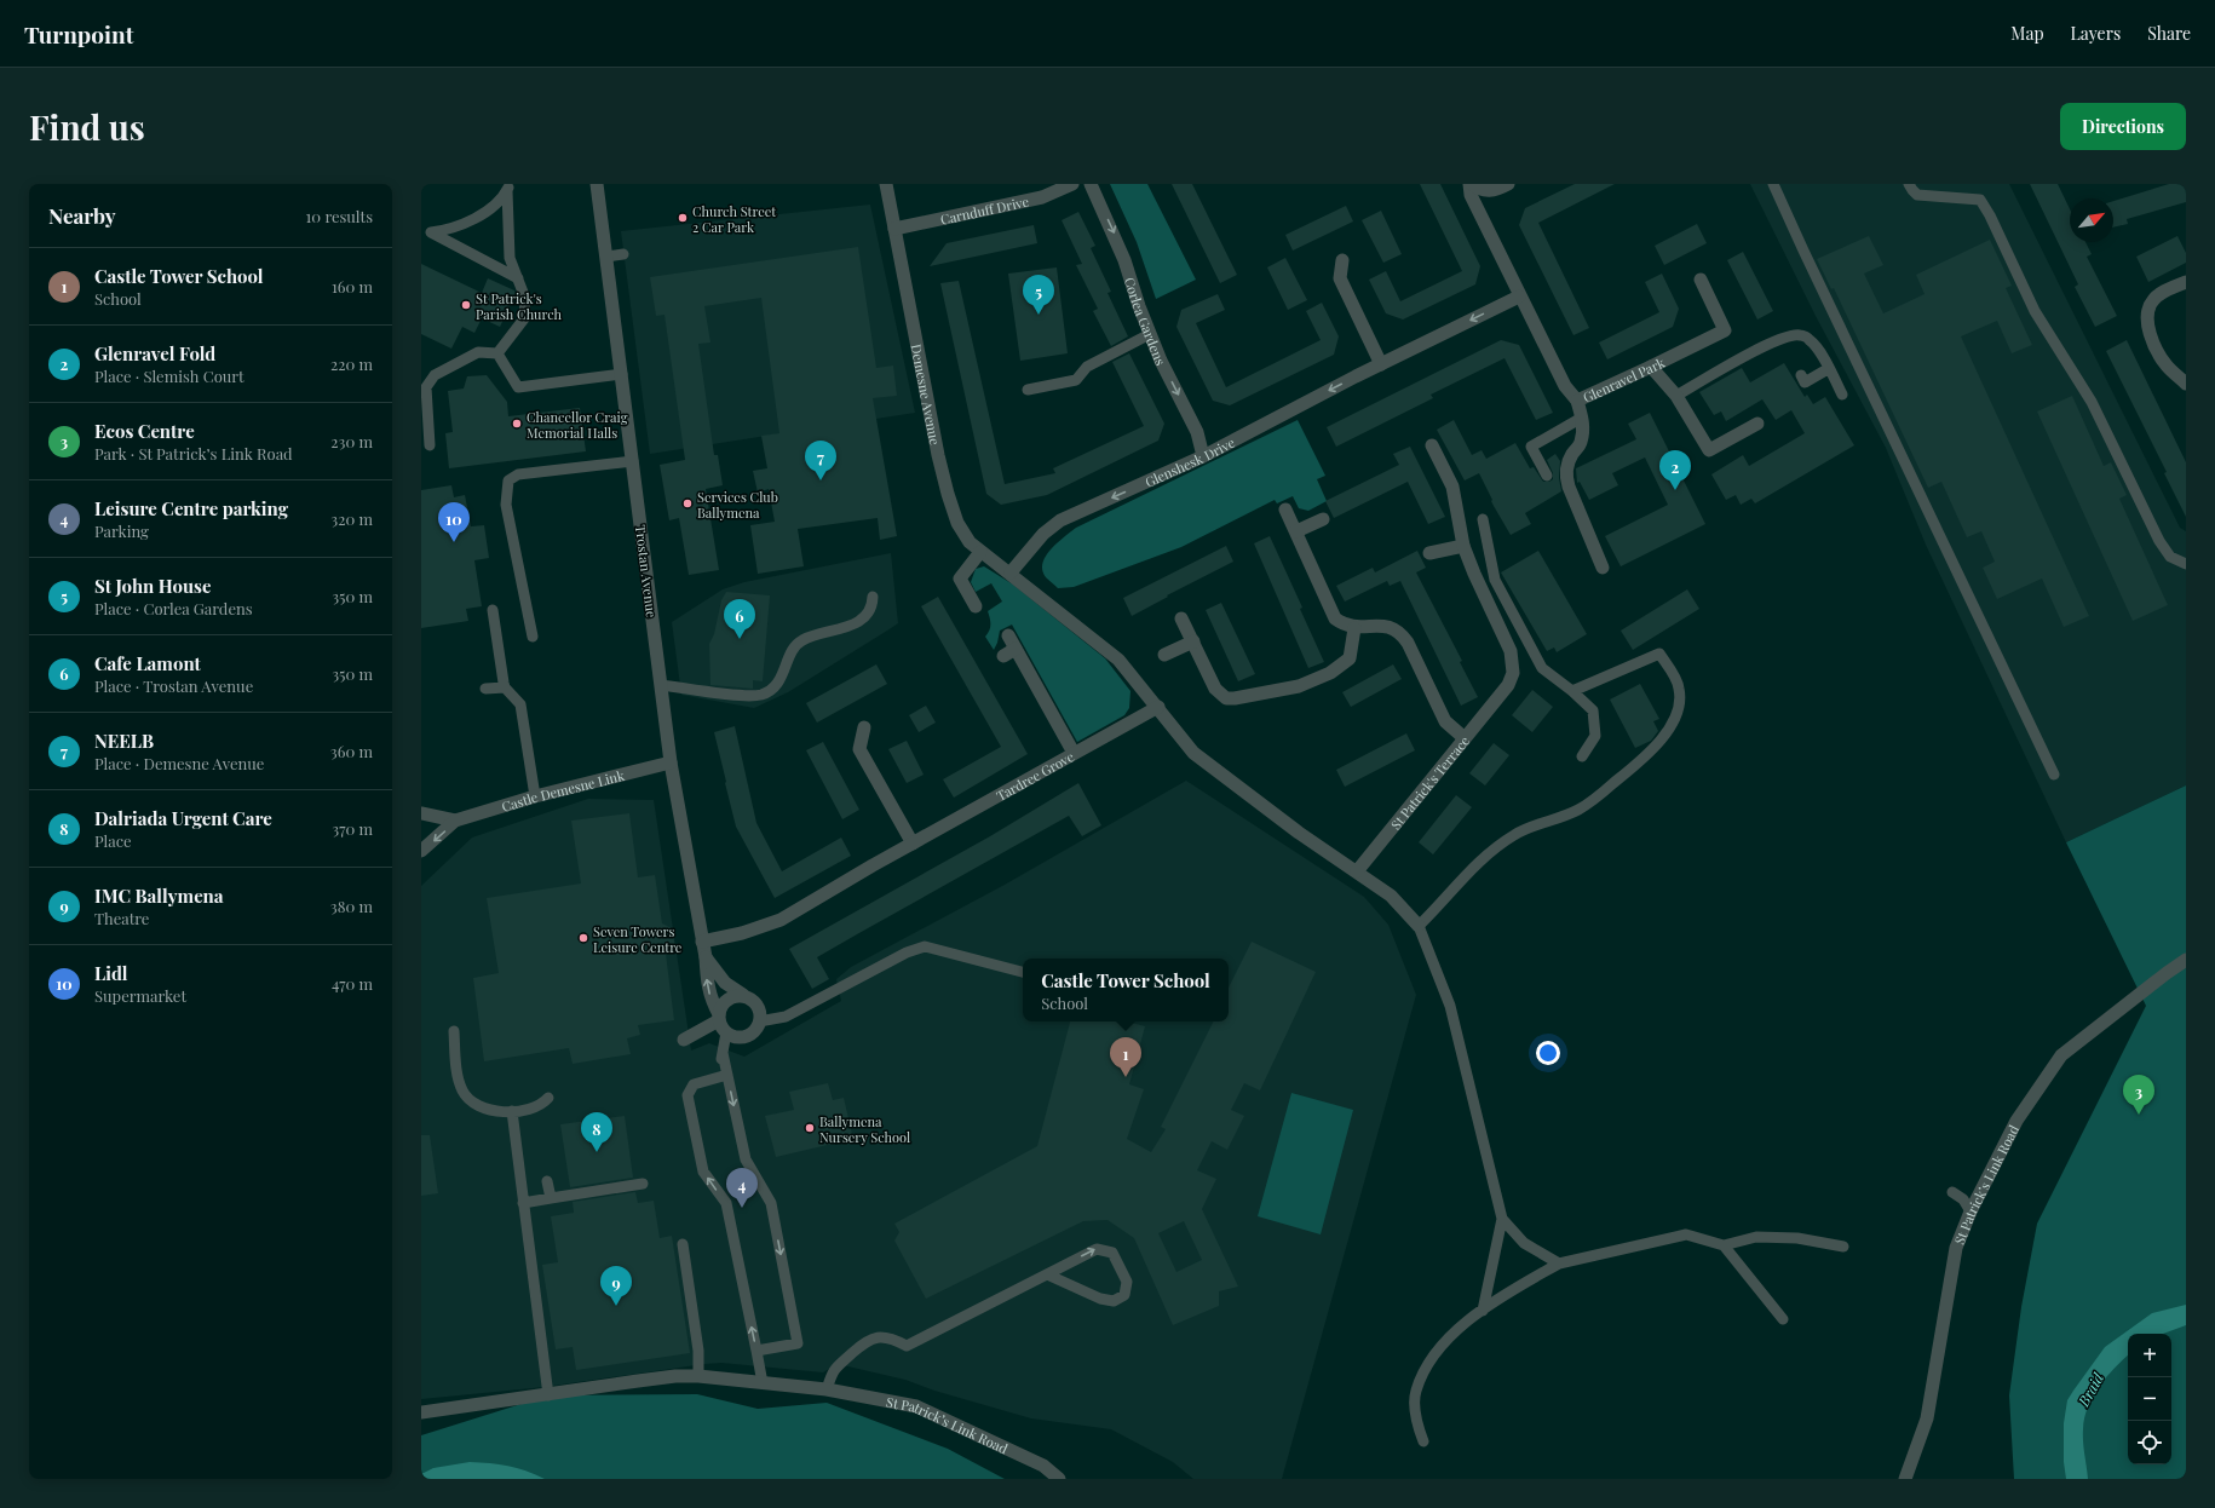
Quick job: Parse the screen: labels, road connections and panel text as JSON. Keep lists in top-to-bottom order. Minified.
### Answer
{"streets":{"street":["Carnduff Drive","Corlea Gardens","Glenravel Park","Demesne Avenue","Glenshesk Drive","Trostan Avenue","Tardree Grove","St Patrick's Terrace","Castle Demesne Link","St Patrick’s Link Road"]},"crossings":[["Carnduff Drive","Demesne Avenue"],["Corlea Gardens","Glenshesk Drive"],["Glenravel Park","Glenshesk Drive"],["Demesne Avenue","Glenshesk Drive"],["Demesne Avenue","Tardree Grove"],["Demesne Avenue","St Patrick's Terrace"],["Trostan Avenue","Tardree Grove"],["Trostan Avenue","Castle Demesne Link"]],"one_way":["Corlea Gardens","Glenshesk Drive"],"water":["Braid"],"places":["Church Street 2 Car Park","St Patrick's Parish Church","Chancellor Craig Memorial Halls","Services Club Ballymena","Seven Towers Leisure Centre","Ballymena Nursery School"],"north":"top right","page":{"header":"Turnpoint","nav":["Map","Layers","Share"],"buttons":"Directions","title":"Find us","heading":["Nearby","10 results"],"list":[{"mark":"1","name":"Castle Tower School","note":"School","value":"160 m"},{"mark":"2","name":"Glenravel Fold","note":"Place · Slemish Court","value":"220 m"},{"mark":"3","name":"Ecos Centre","note":"Park · St Patrick’s Link Road","value":"230 m"},{"mark":"4","name":"Leisure Centre parking","note":"Parking","value":"320 m"},{"mark":"5","name":"St John House","note":"Place · Corlea Gardens","value":"350 m"},{"mark":"6","name":"Cafe Lamont","note":"Place · Trostan Avenue","value":"350 m"},{"mark":"7","name":"NEELB","note":"Place · Demesne Avenue","value":"360 m"},{"mark":"8","name":"Dalriada Urgent Care","note":"Place","value":"370 m"},{"mark":"9","name":"IMC Ballymena","note":"Theatre","value":"380 m"},{"mark":"10","name":"Lidl","note":"Supermarket","value":"470 m"}],"pins":["5","7","2","10","6","1","3","8","4","9"],"popup":["Castle Tower School","School"],"map_buttons":["+","−"]}}
